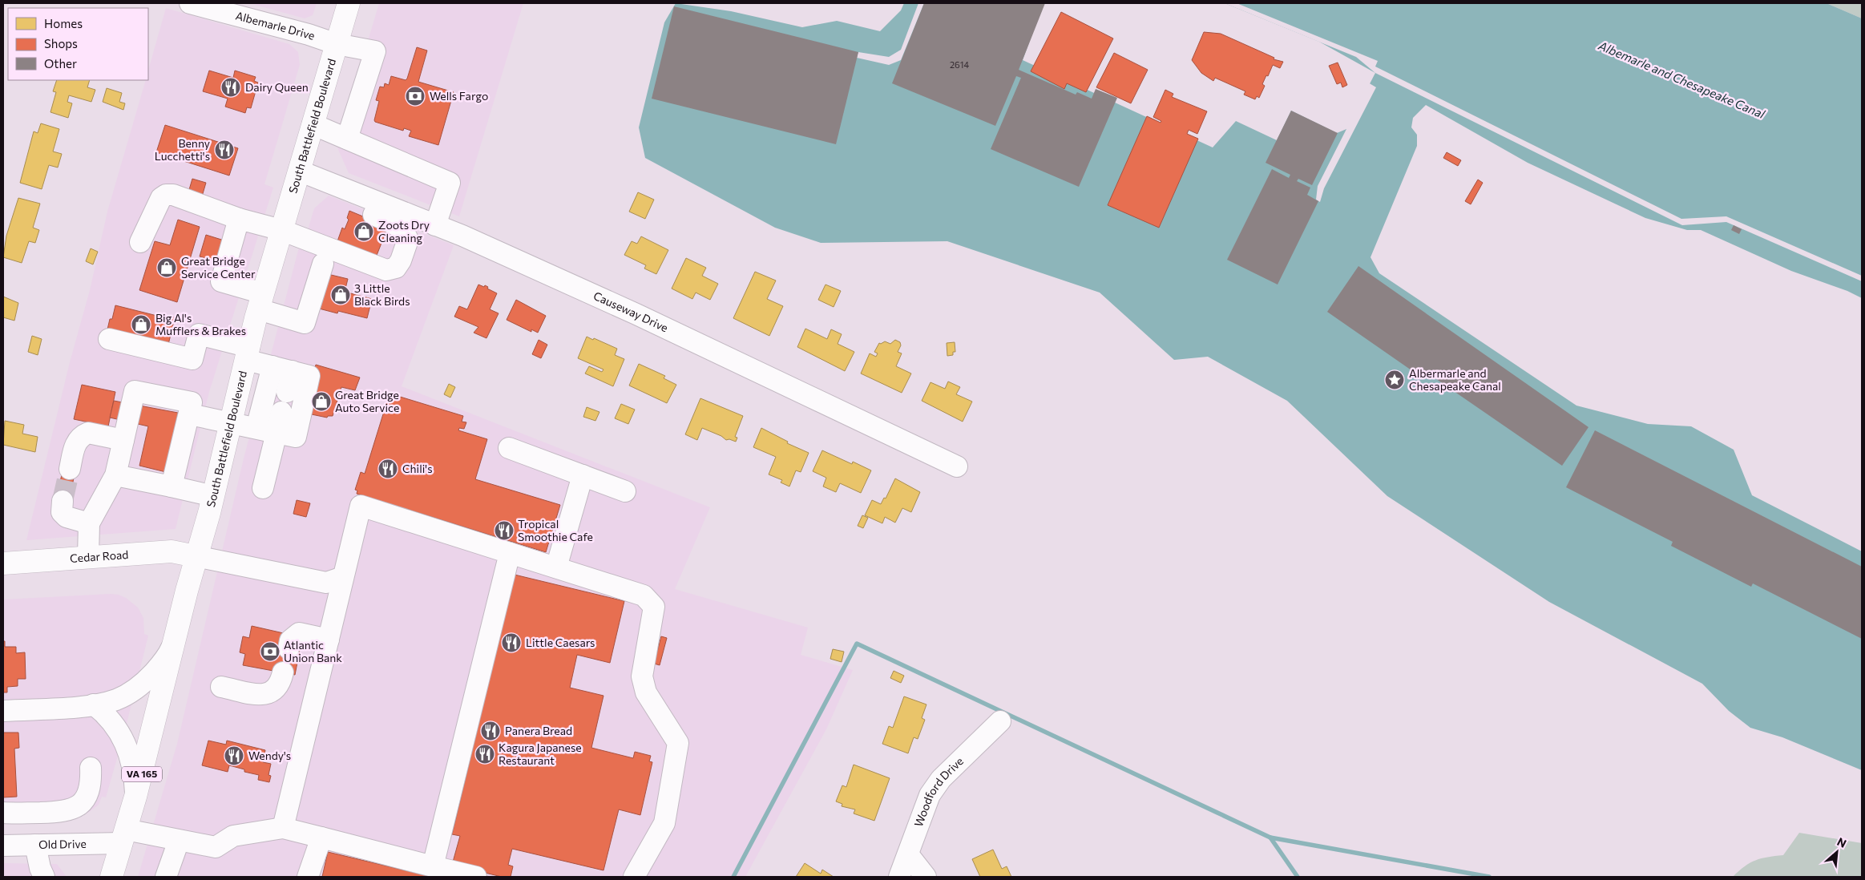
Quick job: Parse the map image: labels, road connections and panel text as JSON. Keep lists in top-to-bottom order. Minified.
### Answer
{"streets":{"main road":["South Battlefield Boulevard","Cedar Road","VA 165"],"street":["Albemarle Drive","Causeway Drive","Woodford Drive","Old Drive"]},"crossings":[["Albemarle Drive","South Battlefield Boulevard"],["South Battlefield Boulevard","Causeway Drive"],["South Battlefield Boulevard","Cedar Road"],["South Battlefield Boulevard","Old Drive"]],"water":["Albemarle and Chesapeake Canal"],"places":{"restaurant":["Dairy Queen","Benny Lucchetti's","Chili's","Tropical Smoothie Cafe","Little Caesars","Panera Bread","Kagura Japanese Restaurant","Wendy's"],"bank":["Wells Fargo","Atlantic Union Bank"],"shop":["Zoots Dry Cleaning","Great Bridge Service Center","3 Little Black Birds","Big Al's Mufflers & Brakes","Great Bridge Auto Service"],"place":["Albermarle and Chesapeake Canal"]},"house_numbers":["2614"],"legend":["Homes","Shops","Other"],"north":"top right"}
